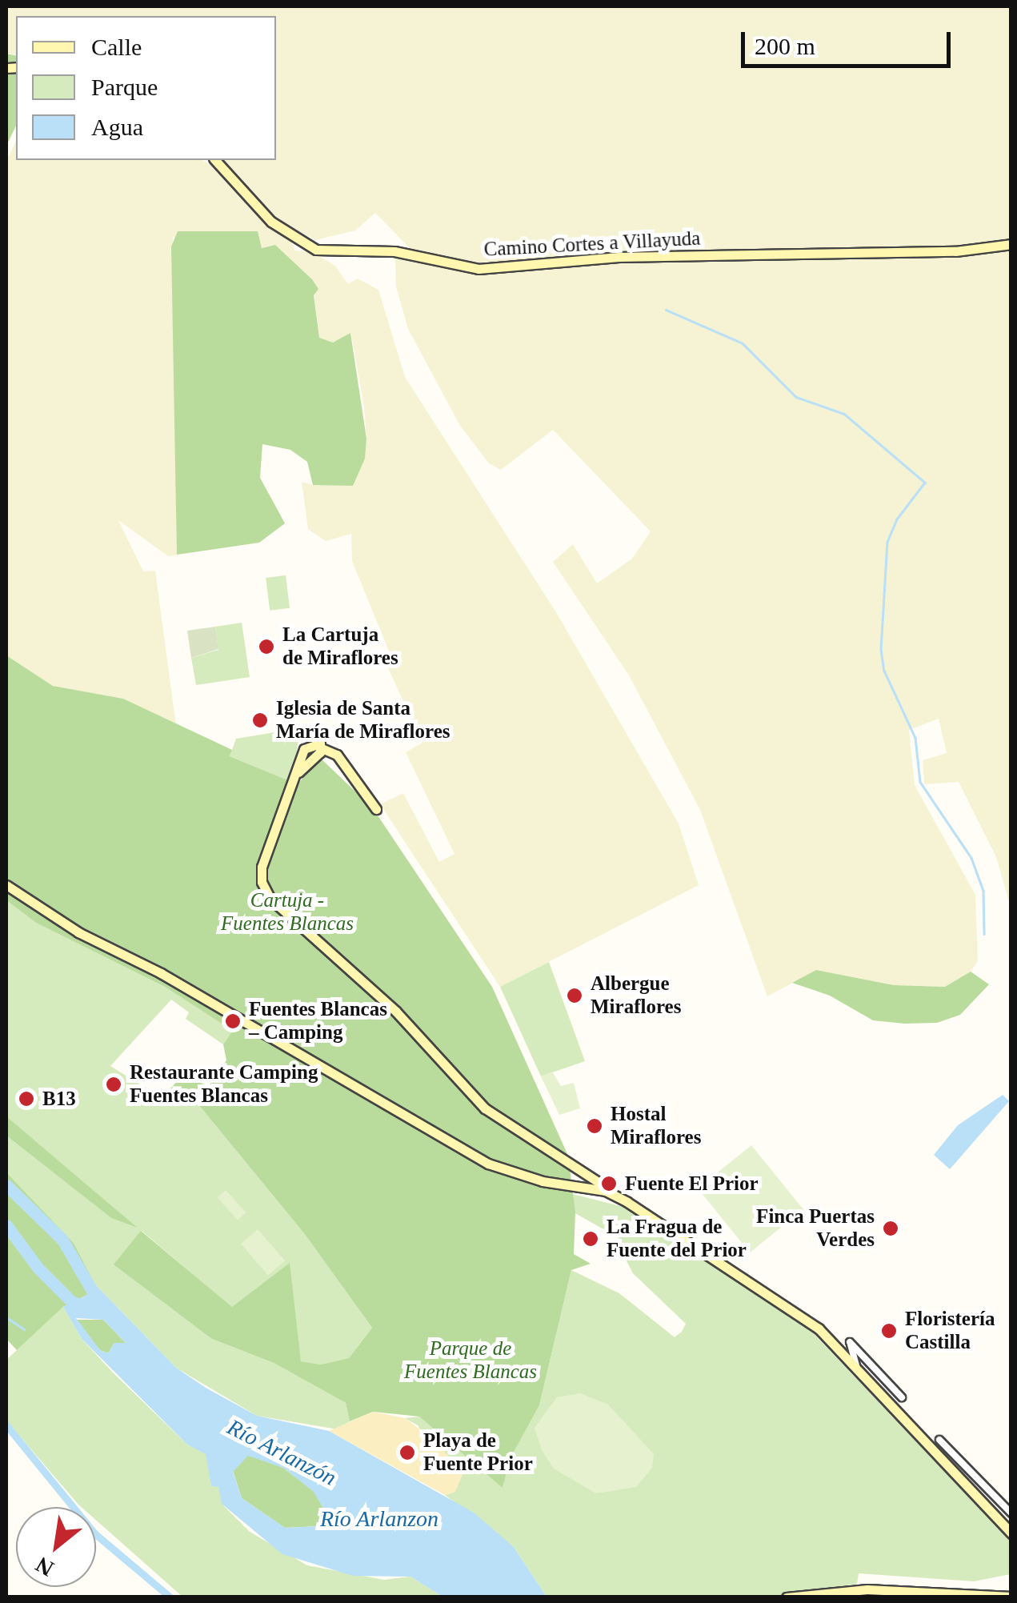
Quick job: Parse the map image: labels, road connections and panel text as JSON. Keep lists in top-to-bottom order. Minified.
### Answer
{"streets":{"street":["Camino Cortes a Villayuda"]},"water":["Río Arlanzón","Río Arlanzon"],"parks":["Cartuja - Fuentes Blancas","Parque de Fuentes Blancas"],"places":["La Cartuja de Miraflores","Iglesia de Santa María de Miraflores","Albergue Miraflores","Fuentes Blancas – Camping","Restaurante Camping Fuentes Blancas","B13","Hostal Miraflores","Fuente El Prior","Finca Puertas Verdes","La Fragua de Fuente del Prior","Floristería Castilla","Playa de Fuente Prior"],"legend":["Calle","Parque","Agua"],"scale_bar":"200 m","north":"bottom left"}
